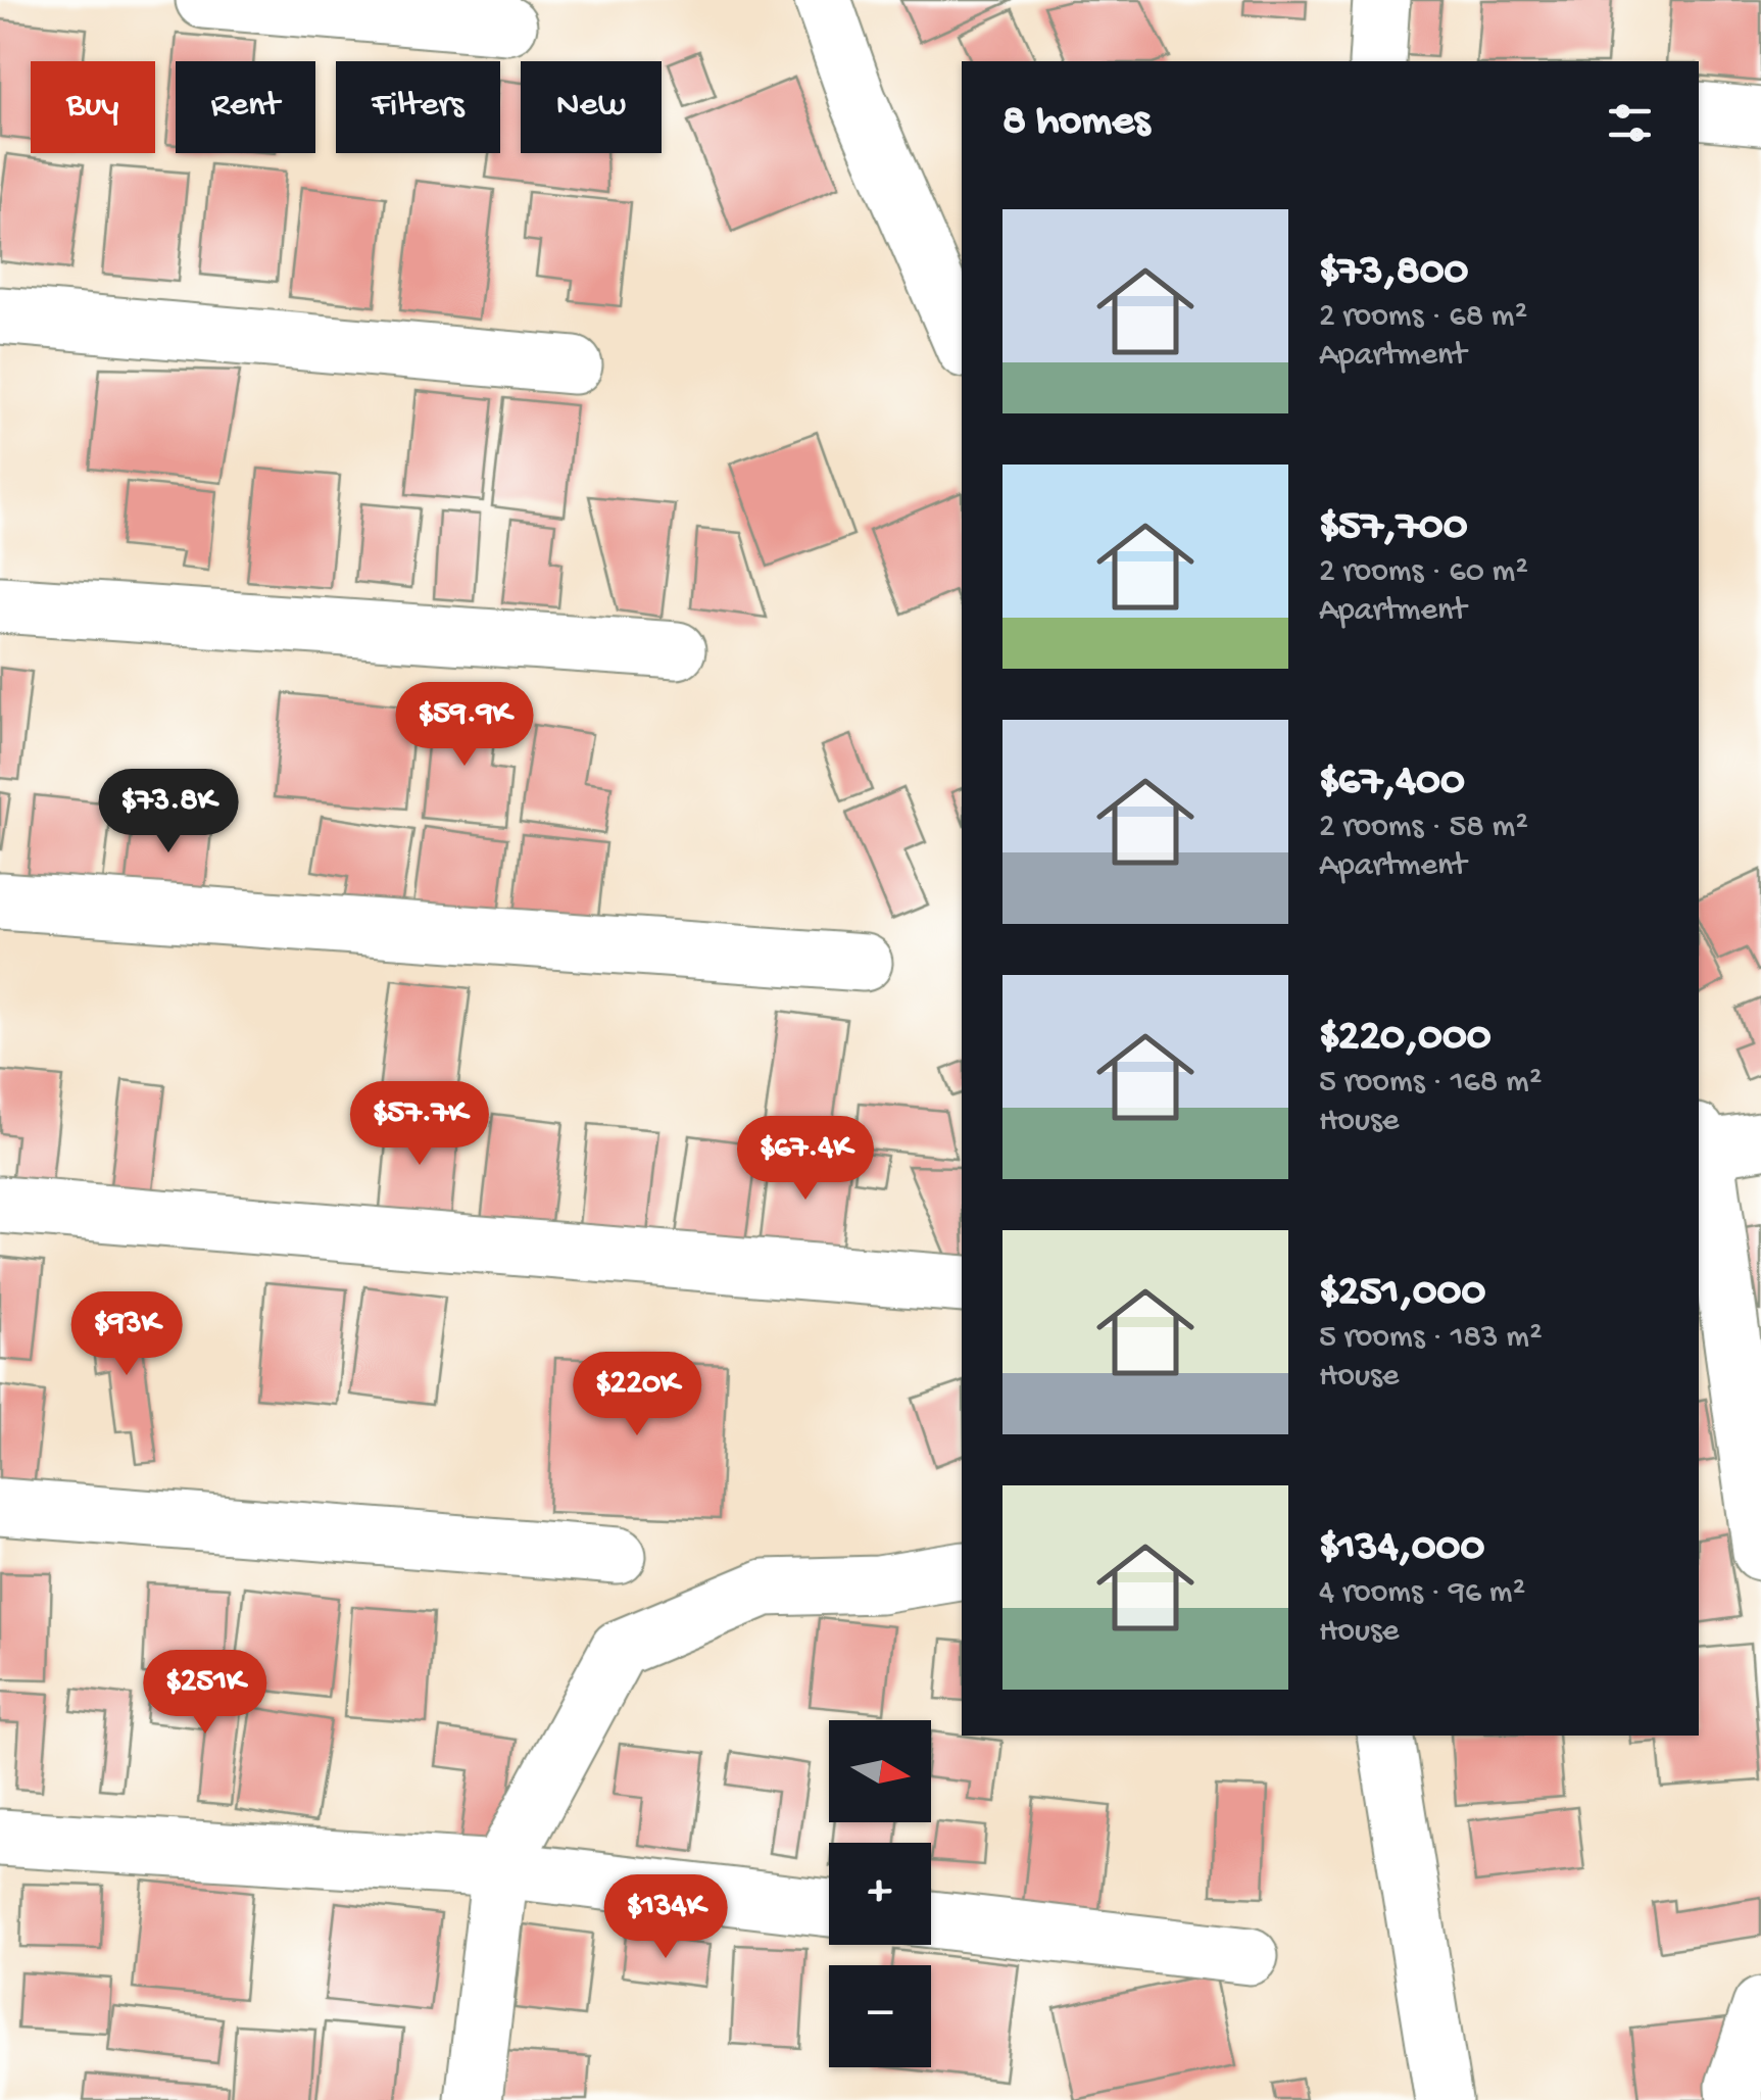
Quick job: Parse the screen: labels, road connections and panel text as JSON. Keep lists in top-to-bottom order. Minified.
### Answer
{"north":"right","page":{"chip":["Buy","Rent","Filters","New"],"heading":"8 homes","list":[{"name":"$73,800","note":"2 rooms · 68 m² · Apartment"},{"name":"$57,700","note":"2 rooms · 60 m² · Apartment"},{"name":"$67,400","note":"2 rooms · 58 m² · Apartment"},{"name":"$220,000","note":"5 rooms · 168 m² · House"},{"name":"$251,000","note":"5 rooms · 183 m² · House"},{"name":"$134,000","note":"4 rooms · 96 m² · House"}],"price":["$59.9K","$73.8K","$57.7K","$67.4K","$93K","$220K","$251K","$134K"],"map_buttons":["+","−"]}}
